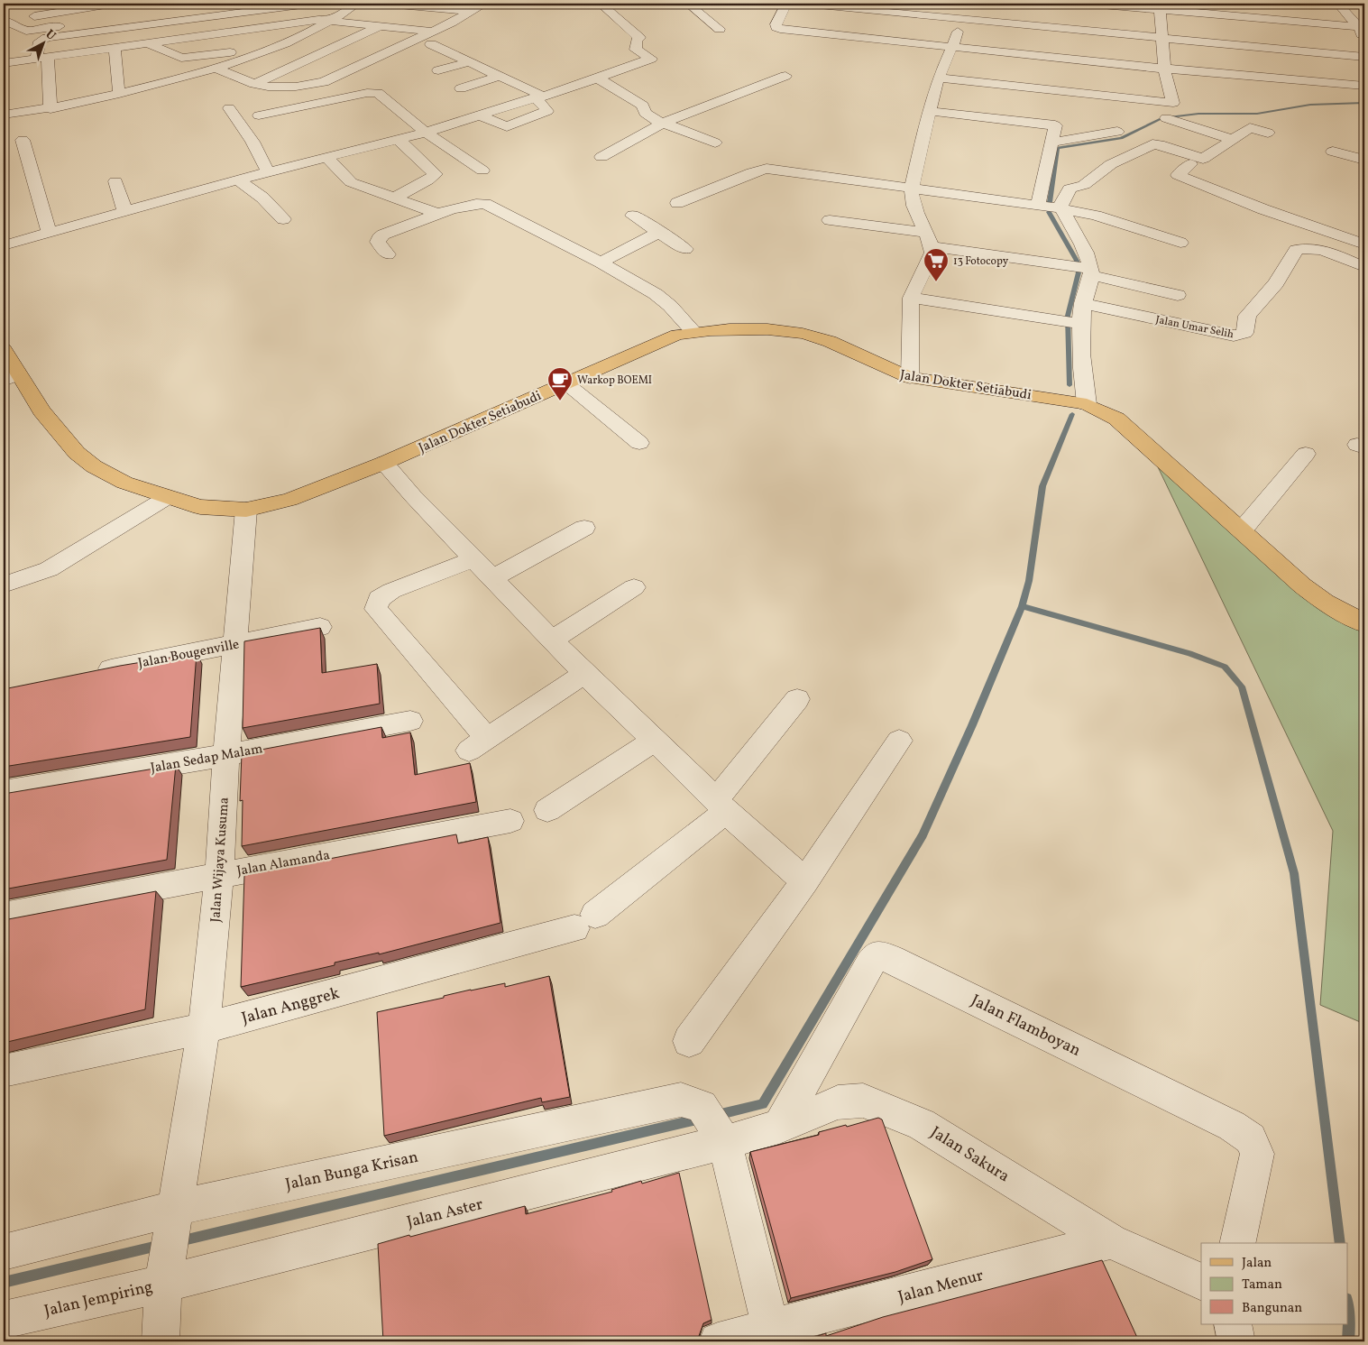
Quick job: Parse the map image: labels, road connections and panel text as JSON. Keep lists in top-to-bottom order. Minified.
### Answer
{"streets":{"main road":["Jalan Dokter Setiabudi"],"street":["Jalan Umar Selih","Jalan Bougenville","Jalan Sedap Malam","Jalan Wijaya Kusuma","Jalan Alamanda","Jalan Anggrek","Jalan Flamboyan","Jalan Sakura","Jalan Bunga Krisan","Jalan Aster","Jalan Menur","Jalan Jempiring"]},"crossings":[["Jalan Dokter Setiabudi","Jalan Wijaya Kusuma"],["Jalan Bougenville","Jalan Wijaya Kusuma"],["Jalan Sedap Malam","Jalan Wijaya Kusuma"],["Jalan Wijaya Kusuma","Jalan Alamanda"],["Jalan Wijaya Kusuma","Jalan Anggrek"],["Jalan Wijaya Kusuma","Jalan Bunga Krisan"],["Jalan Wijaya Kusuma","Jalan Aster"],["Jalan Wijaya Kusuma","Jalan Jempiring"],["Jalan Flamboyan","Jalan Sakura"],["Jalan Sakura","Jalan Bunga Krisan"],["Jalan Sakura","Jalan Aster"],["Jalan Sakura","Jalan Menur"],["Jalan Bunga Krisan","Jalan Aster"],["Jalan Aster","Jalan Jempiring"]],"places":{"supermarket":["13 Fotocopy"],"cafe":["Warkop BOEMI"]},"legend":["Jalan","Taman","Bangunan"],"north":"top right"}
